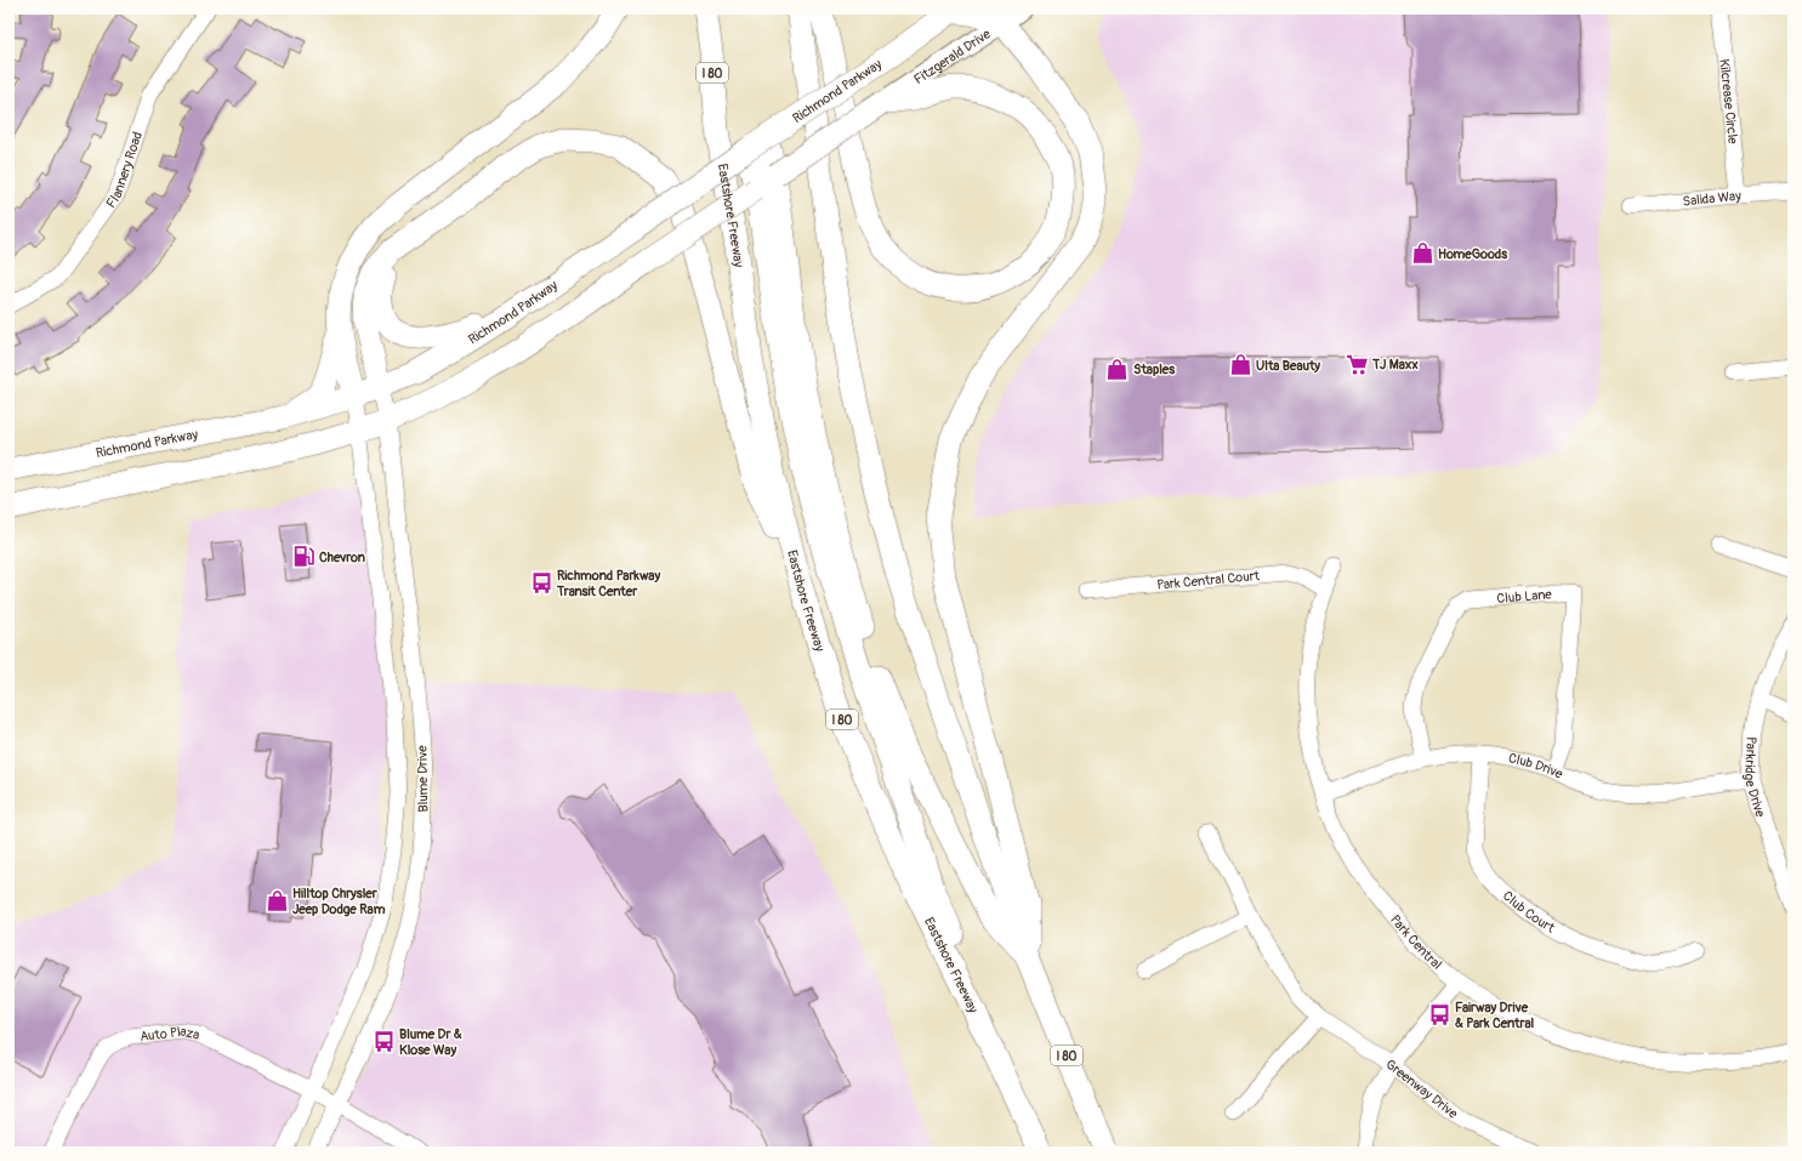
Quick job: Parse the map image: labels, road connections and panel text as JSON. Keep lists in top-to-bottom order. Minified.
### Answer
{"streets":{"highway":["I 80","Richmond Parkway","Eastshore Freeway"],"main road":["Fitzgerald Drive"],"street":["Kilcrease Circle","Flannery Road","Salida Way","Park Central Court","Club Lane","Club Drive","Parkridge Drive","Blume Drive","Club Court","Park Central","Auto Plaza","Greenway Drive"]},"crossings":[["Richmond Parkway","Blume Drive"],["Kilcrease Circle","Salida Way"],["Park Central Court","Park Central"],["Club Lane","Club Drive"],["Club Drive","Parkridge Drive"],["Club Drive","Club Court"],["Club Drive","Park Central"],["Blume Drive","Auto Plaza"]],"places":{"shop":["HomeGoods","Ulta Beauty","Staples","Hilltop Chrysler Jeep Dodge Ram"],"supermarket":["TJ Maxx"],"fuel station":["Chevron"],"bus stop":["Richmond Parkway Transit Center","Fairway Drive & Park Central","Blume Dr & Klose Way"]}}
